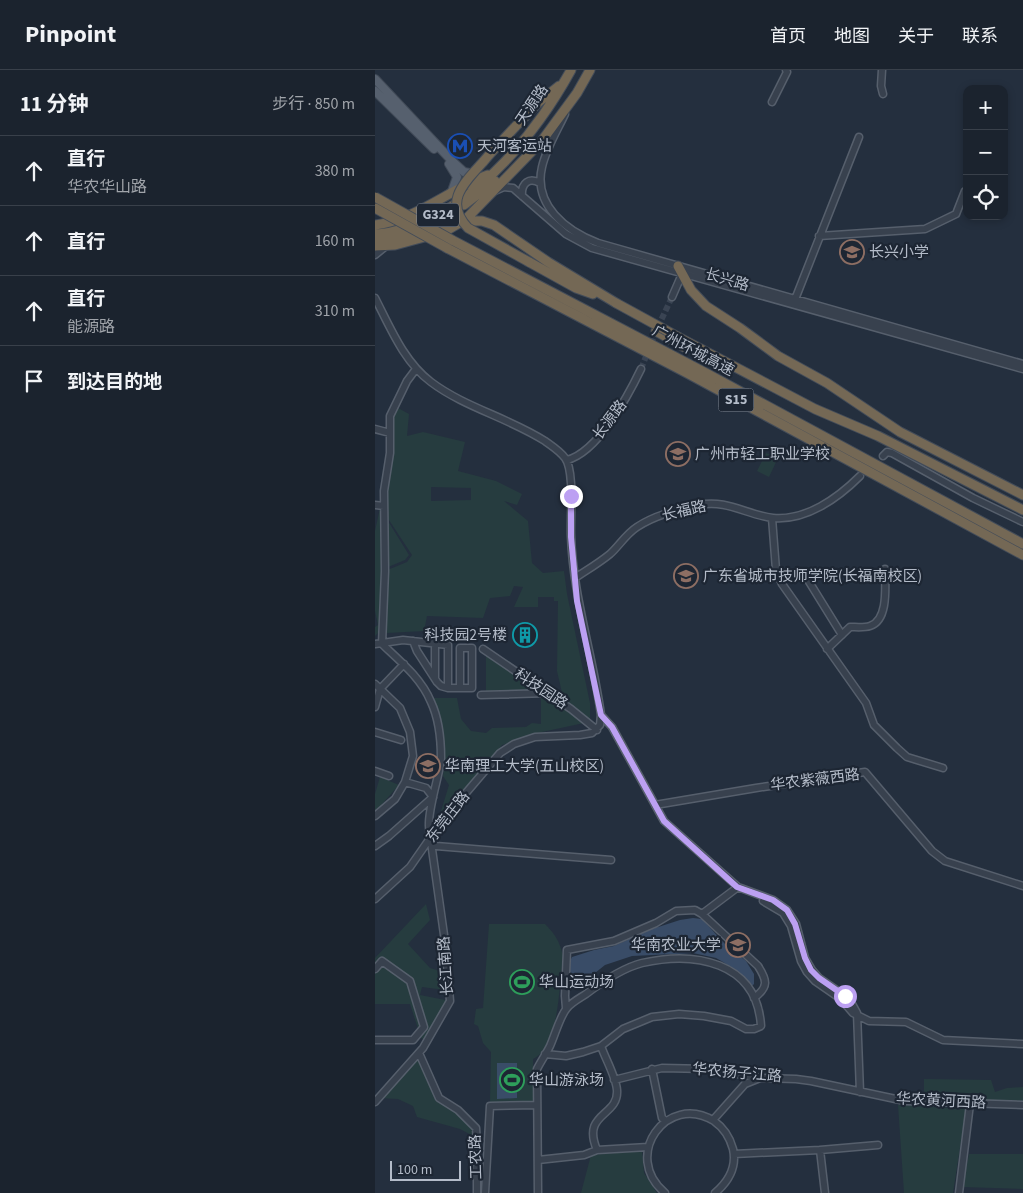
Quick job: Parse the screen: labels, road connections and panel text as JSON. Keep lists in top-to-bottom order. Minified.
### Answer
{"streets":{"highway":["天源路","G324","广州环城高速","S15"],"street":["长兴路","长源路","长福路","科技园路","华农紫薇西路","东莞庄路","长江南路","华农扬子江路","华农黄河西路","工农路"]},"crossings":[["天源路","G324"],["天源路","长兴路"],["G324","长兴路"],["科技园路","东莞庄路"],["东莞庄路","长江南路"],["长江南路","工农路"],["华农扬子江路","华农黄河西路"]],"places":{"metro station":["天河客运站"],"school or university":["长兴小学","广州市轻工职业学校","广东省城市技师学院(长福南校区)","华南理工大学(五山校区)","华南农业大学"],"building":["科技园2号楼"],"sports":["华山运动场","华山游泳场"]},"scale_bar":"100 m","page":{"header":"Pinpoint","nav":["首页","地图","关于","联系"],"heading":["11 分钟","步行 · 850 m"],"map_buttons":["+","−"],"list":[["直行","华农华山路","380 m"],["直行","160 m"],["直行","能源路","310 m"],"到达目的地"],"scale":"100 m"}}
